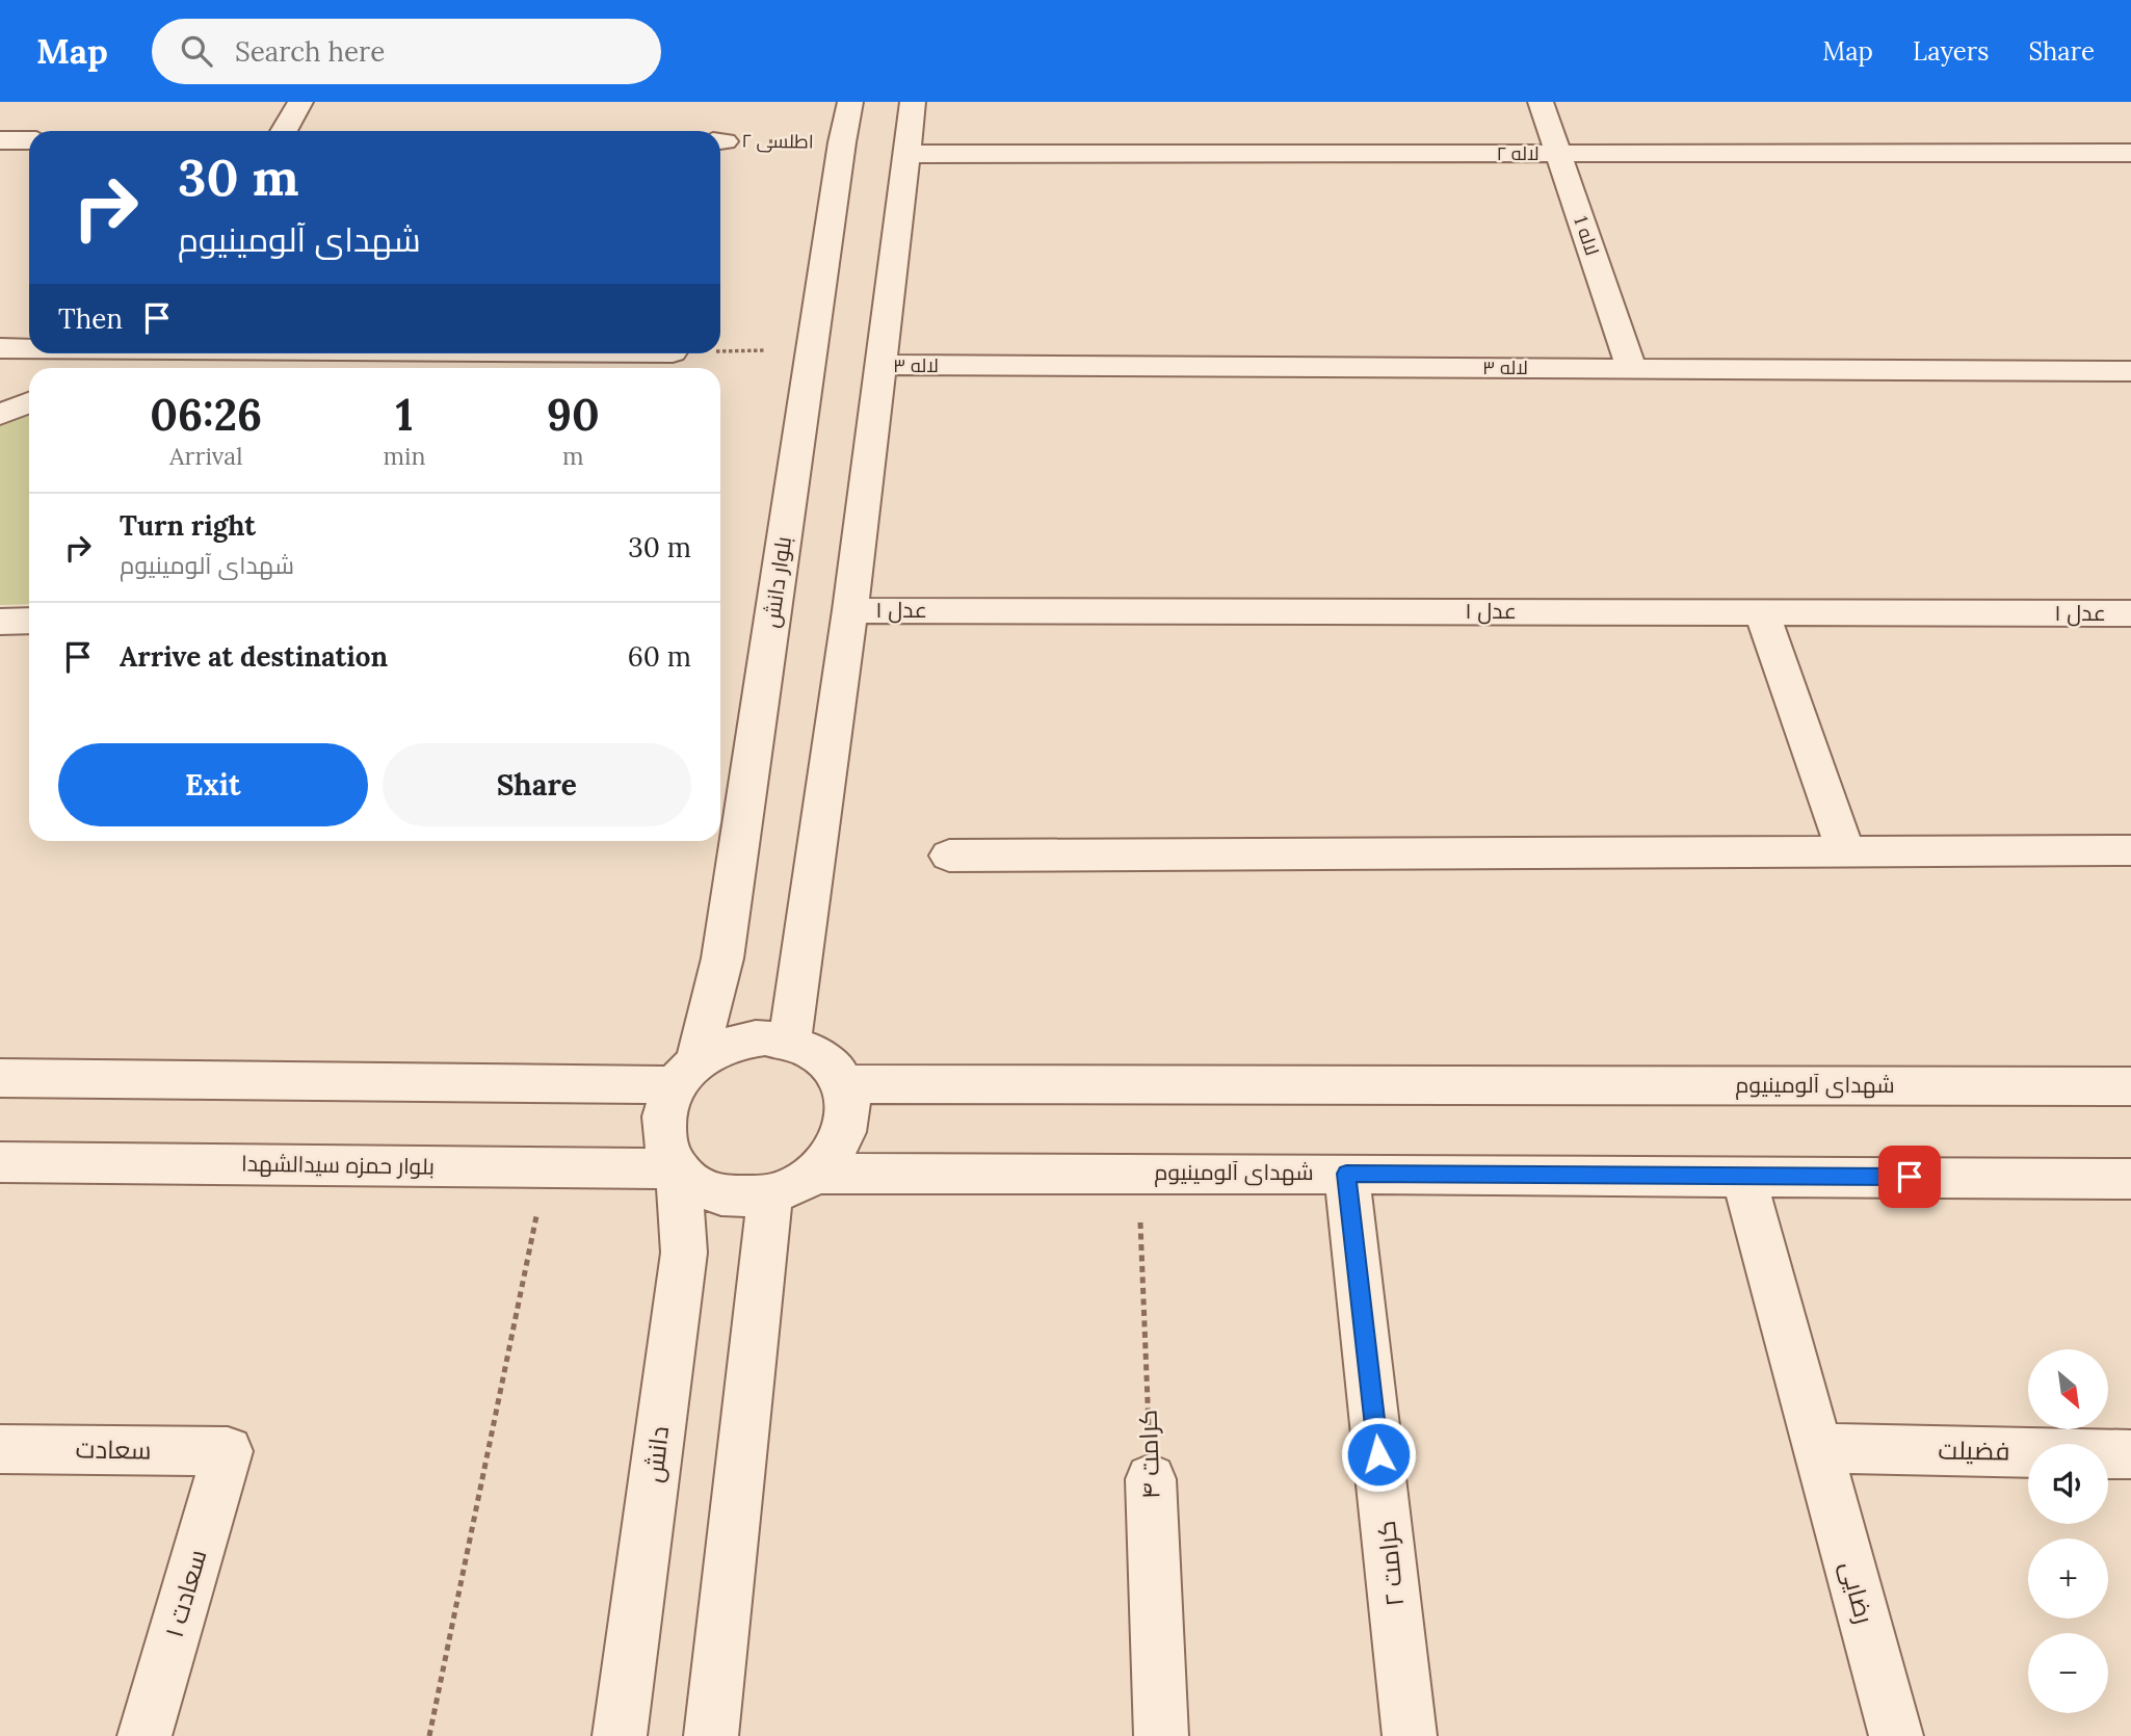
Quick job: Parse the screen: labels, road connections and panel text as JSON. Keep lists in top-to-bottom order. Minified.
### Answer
{"streets":{"street":["لاله ۲","لاله 1","لاله ۳","بلوار دانش","عدل ۱","شهدای آلومینیوم","بلوار حمزه سیدالشهدا","سعادت","فضیلت","دانش","کرامت ۴","کرامت ۲","رضایی","سعادت ۱"],"path":["اطلسی ۲"]},"crossings":[["اطلسی ۲","بلوار دانش"],["لاله ۲","لاله 1"],["لاله 1","لاله ۳"],["بلوار دانش","شهدای آلومینیوم"],["بلوار دانش","بلوار حمزه سیدالشهدا"],["بلوار دانش","دانش"],["شهدای آلومینیوم","بلوار حمزه سیدالشهدا"],["شهدای آلومینیوم","دانش"],["شهدای آلومینیوم","کرامت ۴"],["شهدای آلومینیوم","کرامت ۲"],["شهدای آلومینیوم","رضایی"],["بلوار حمزه سیدالشهدا","دانش"],["سعادت","سعادت ۱"],["فضیلت","رضایی"]],"north":"bottom right","page":{"header":"Map","search":"Search here","nav":["Map","Layers","Share"],"turn":["30 m","شهدای آلومینیوم"],"then":"Then","eta":["06:26","Arrival","1","min","90","m"],"list":[{"name":"Turn right","note":"شهدای آلومینیوم","value":"30 m"},{"name":"Arrive at destination","value":"60 m"}],"buttons":["Exit","Share"],"map_buttons":["+","−"]}}
